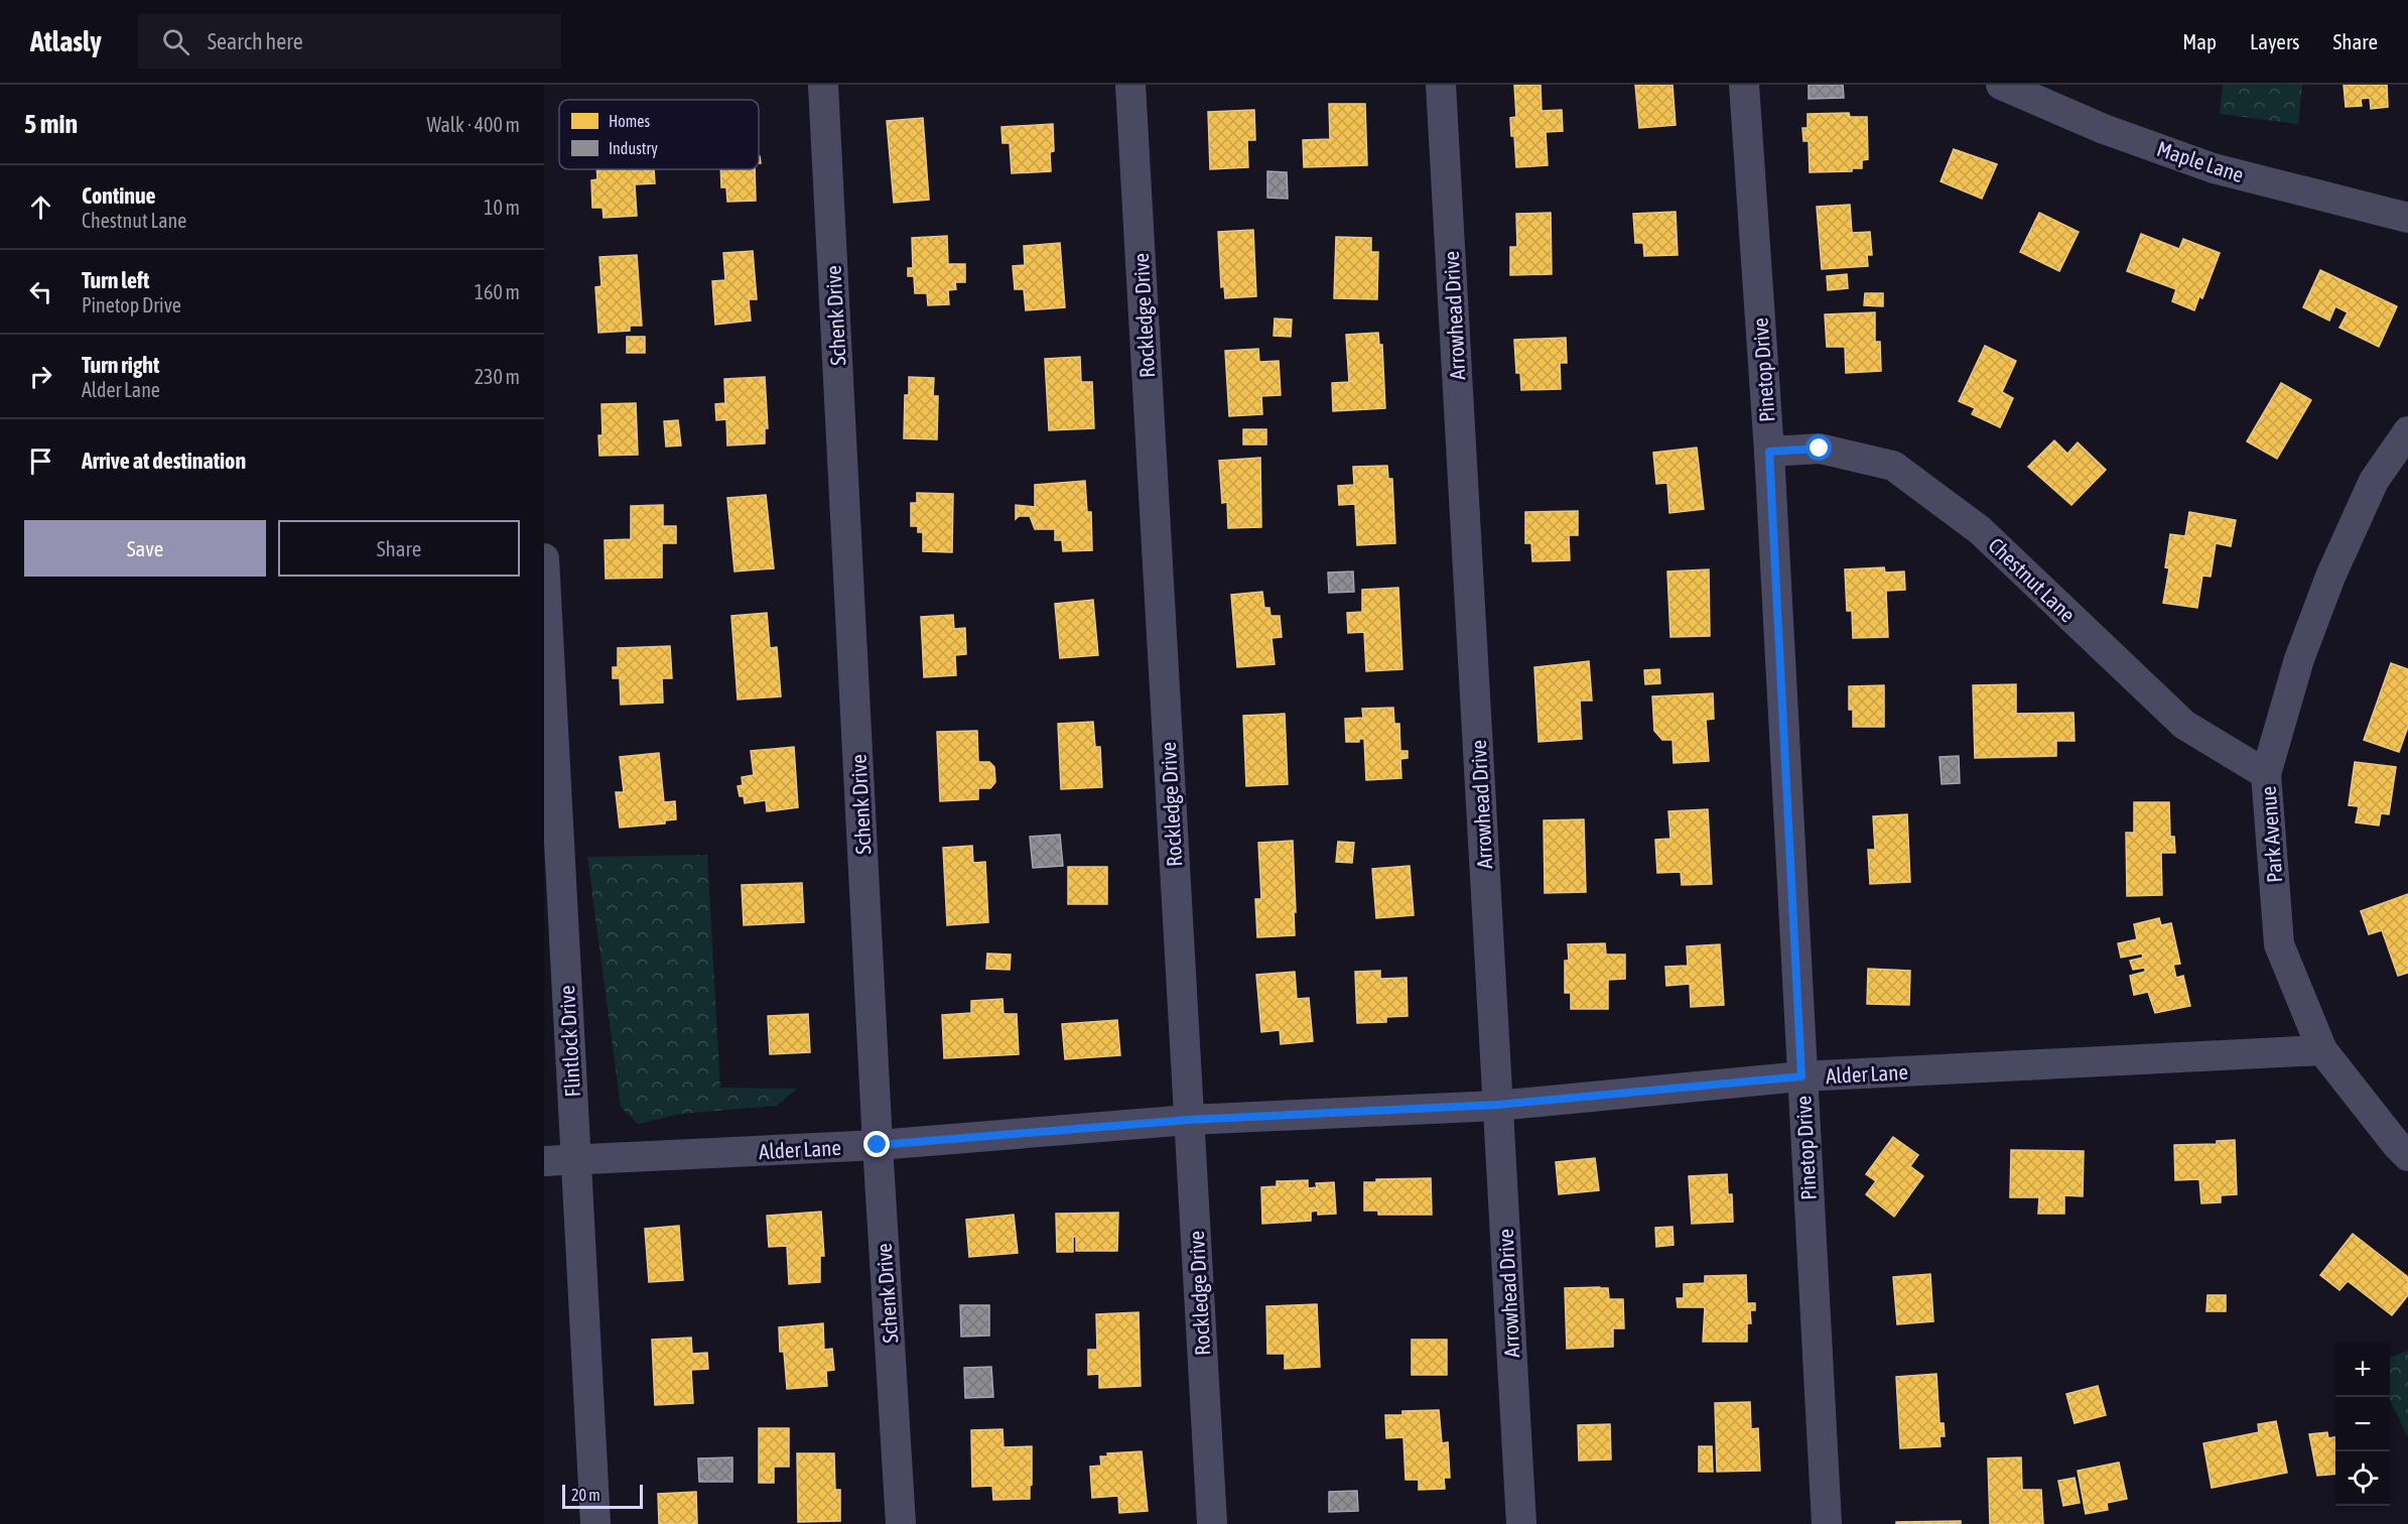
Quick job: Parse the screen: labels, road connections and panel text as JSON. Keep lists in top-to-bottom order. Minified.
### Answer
{"streets":{"street":["Maple Lane","Schenk Drive","Rockledge Drive","Arrowhead Drive","Pinetop Drive","Chestnut Lane","Park Avenue","Flintlock Drive","Alder Lane"]},"crossings":[["Schenk Drive","Alder Lane"],["Rockledge Drive","Alder Lane"],["Arrowhead Drive","Alder Lane"],["Pinetop Drive","Chestnut Lane"],["Pinetop Drive","Alder Lane"],["Chestnut Lane","Park Avenue"],["Park Avenue","Alder Lane"],["Flintlock Drive","Alder Lane"]],"legend":["Homes","Industry"],"scale_bar":"20 m","page":{"header":"Atlasly","search":"Search here","nav":["Map","Layers","Share"],"heading":["5 min","Walk · 400 m"],"list":[["Continue","Chestnut Lane","10 m"],["Turn left","Pinetop Drive","160 m"],["Turn right","Alder Lane","230 m"],"Arrive at destination"],"buttons":["Save","Share"],"map_buttons":["+","−"],"scale":"20 m"}}
